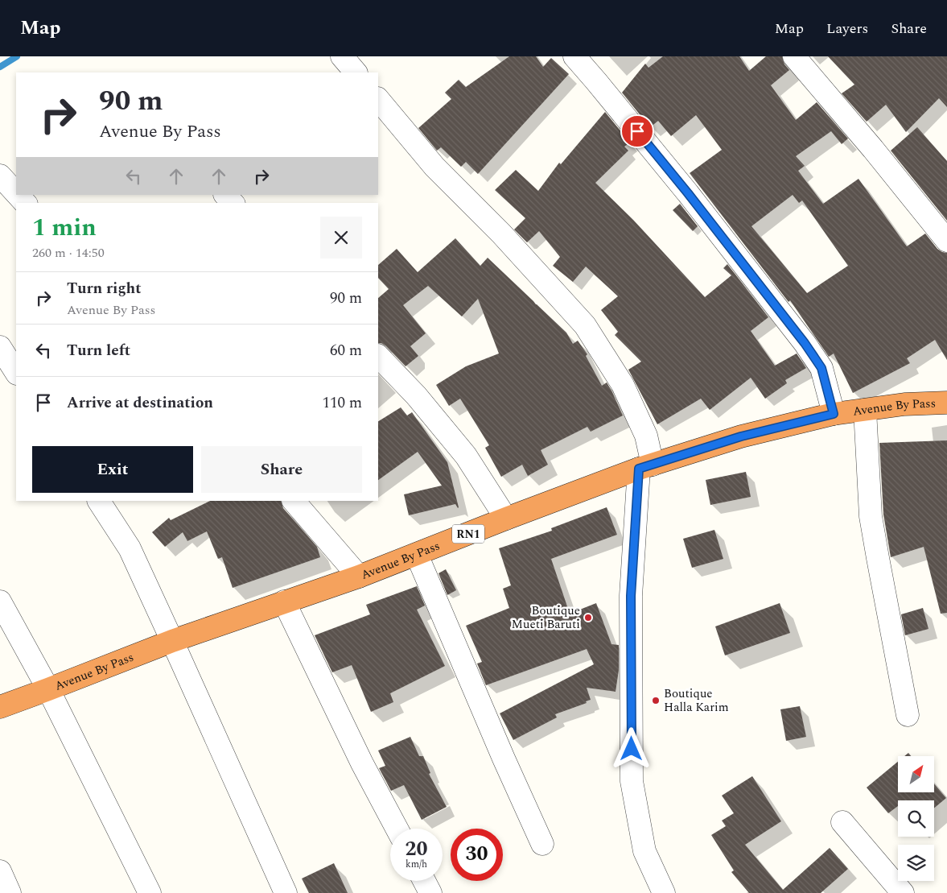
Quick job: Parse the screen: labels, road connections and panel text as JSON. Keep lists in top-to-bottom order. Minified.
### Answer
{"streets":{"highway":["Avenue By Pass","RN1"]},"places":["Boutique Mueti Baruti","Boutique Halla Karim"],"north":"top right","page":{"header":"Map","nav":["Map","Layers","Share"],"turn":["90 m","Avenue By Pass"],"heading":["1 min","260 m · 14:50"],"list":[{"name":"Turn right","note":"Avenue By Pass","value":"90 m"},{"name":"Turn left","value":"60 m"},{"name":"Arrive at destination","value":"110 m"}],"buttons":["Exit","Share"],"speed":"20 km/h","limit":"30"}}
